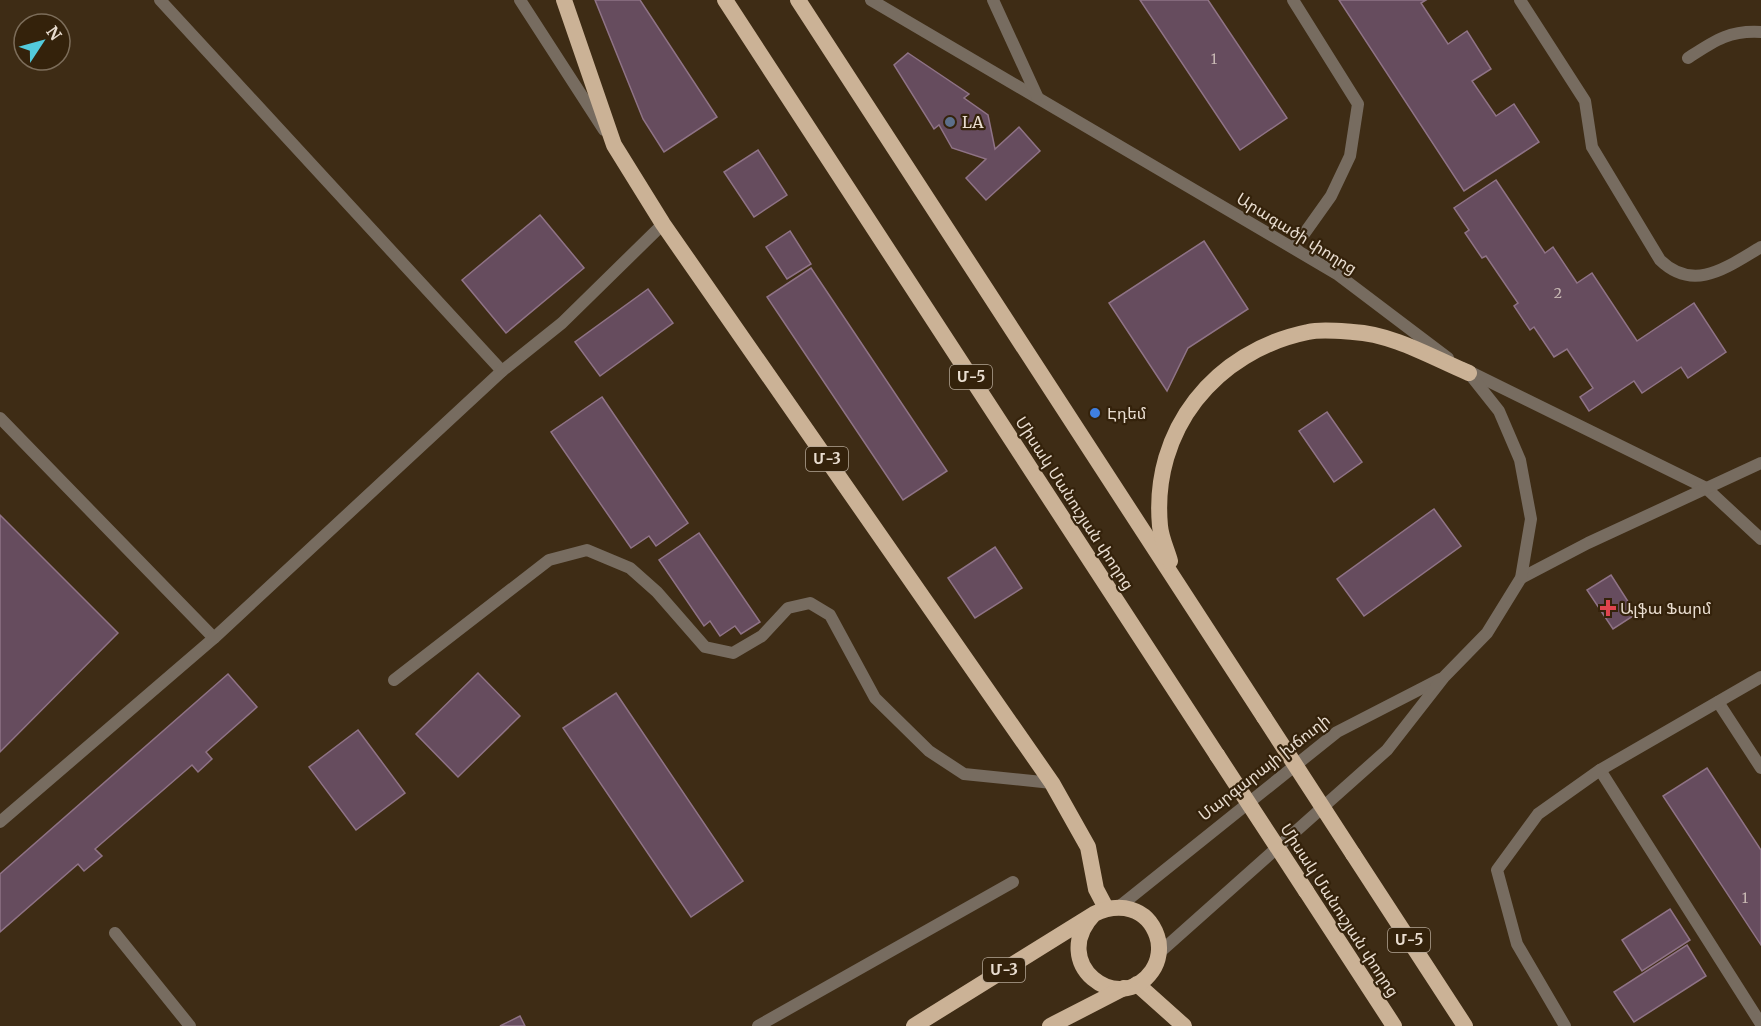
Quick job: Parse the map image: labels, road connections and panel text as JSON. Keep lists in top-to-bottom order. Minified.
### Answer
{"streets":{"highway":["Մ-5","Մ-3","Միսակ Մանուշյան փողոց","Մարգարայի խճուղի"],"street":["Արագածի փողոց"]},"crossings":[["Արագածի փողոց","Մարգարայի խճուղի"],["Մ-3","Մարգարայի խճուղի"]],"places":{"other":["LA","Էդեմ"],"health":["Ալֆա Ֆարմ"]},"house_numbers":["1","2","1"],"north":"top right"}
